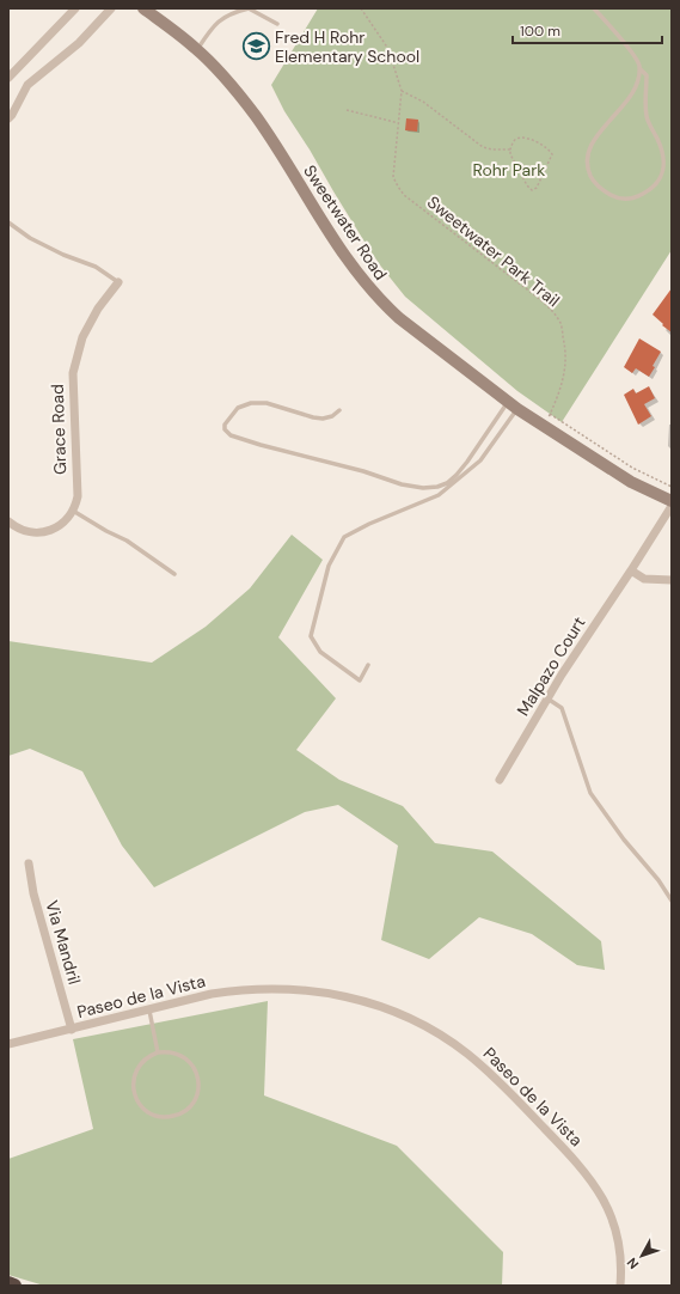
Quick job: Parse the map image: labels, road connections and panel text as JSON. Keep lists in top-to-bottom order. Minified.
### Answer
{"streets":{"main road":["Sweetwater Road"],"street":["Grace Road","Malpazo Court","Via Mandril","Paseo de la Vista"],"path":["Sweetwater Park Trail"]},"crossings":[["Via Mandril","Paseo de la Vista"]],"parks":["Rohr Park"],"places":{"school or university":["Fred H Rohr Elementary School"]},"scale_bar":"100 m","north":"bottom left"}
